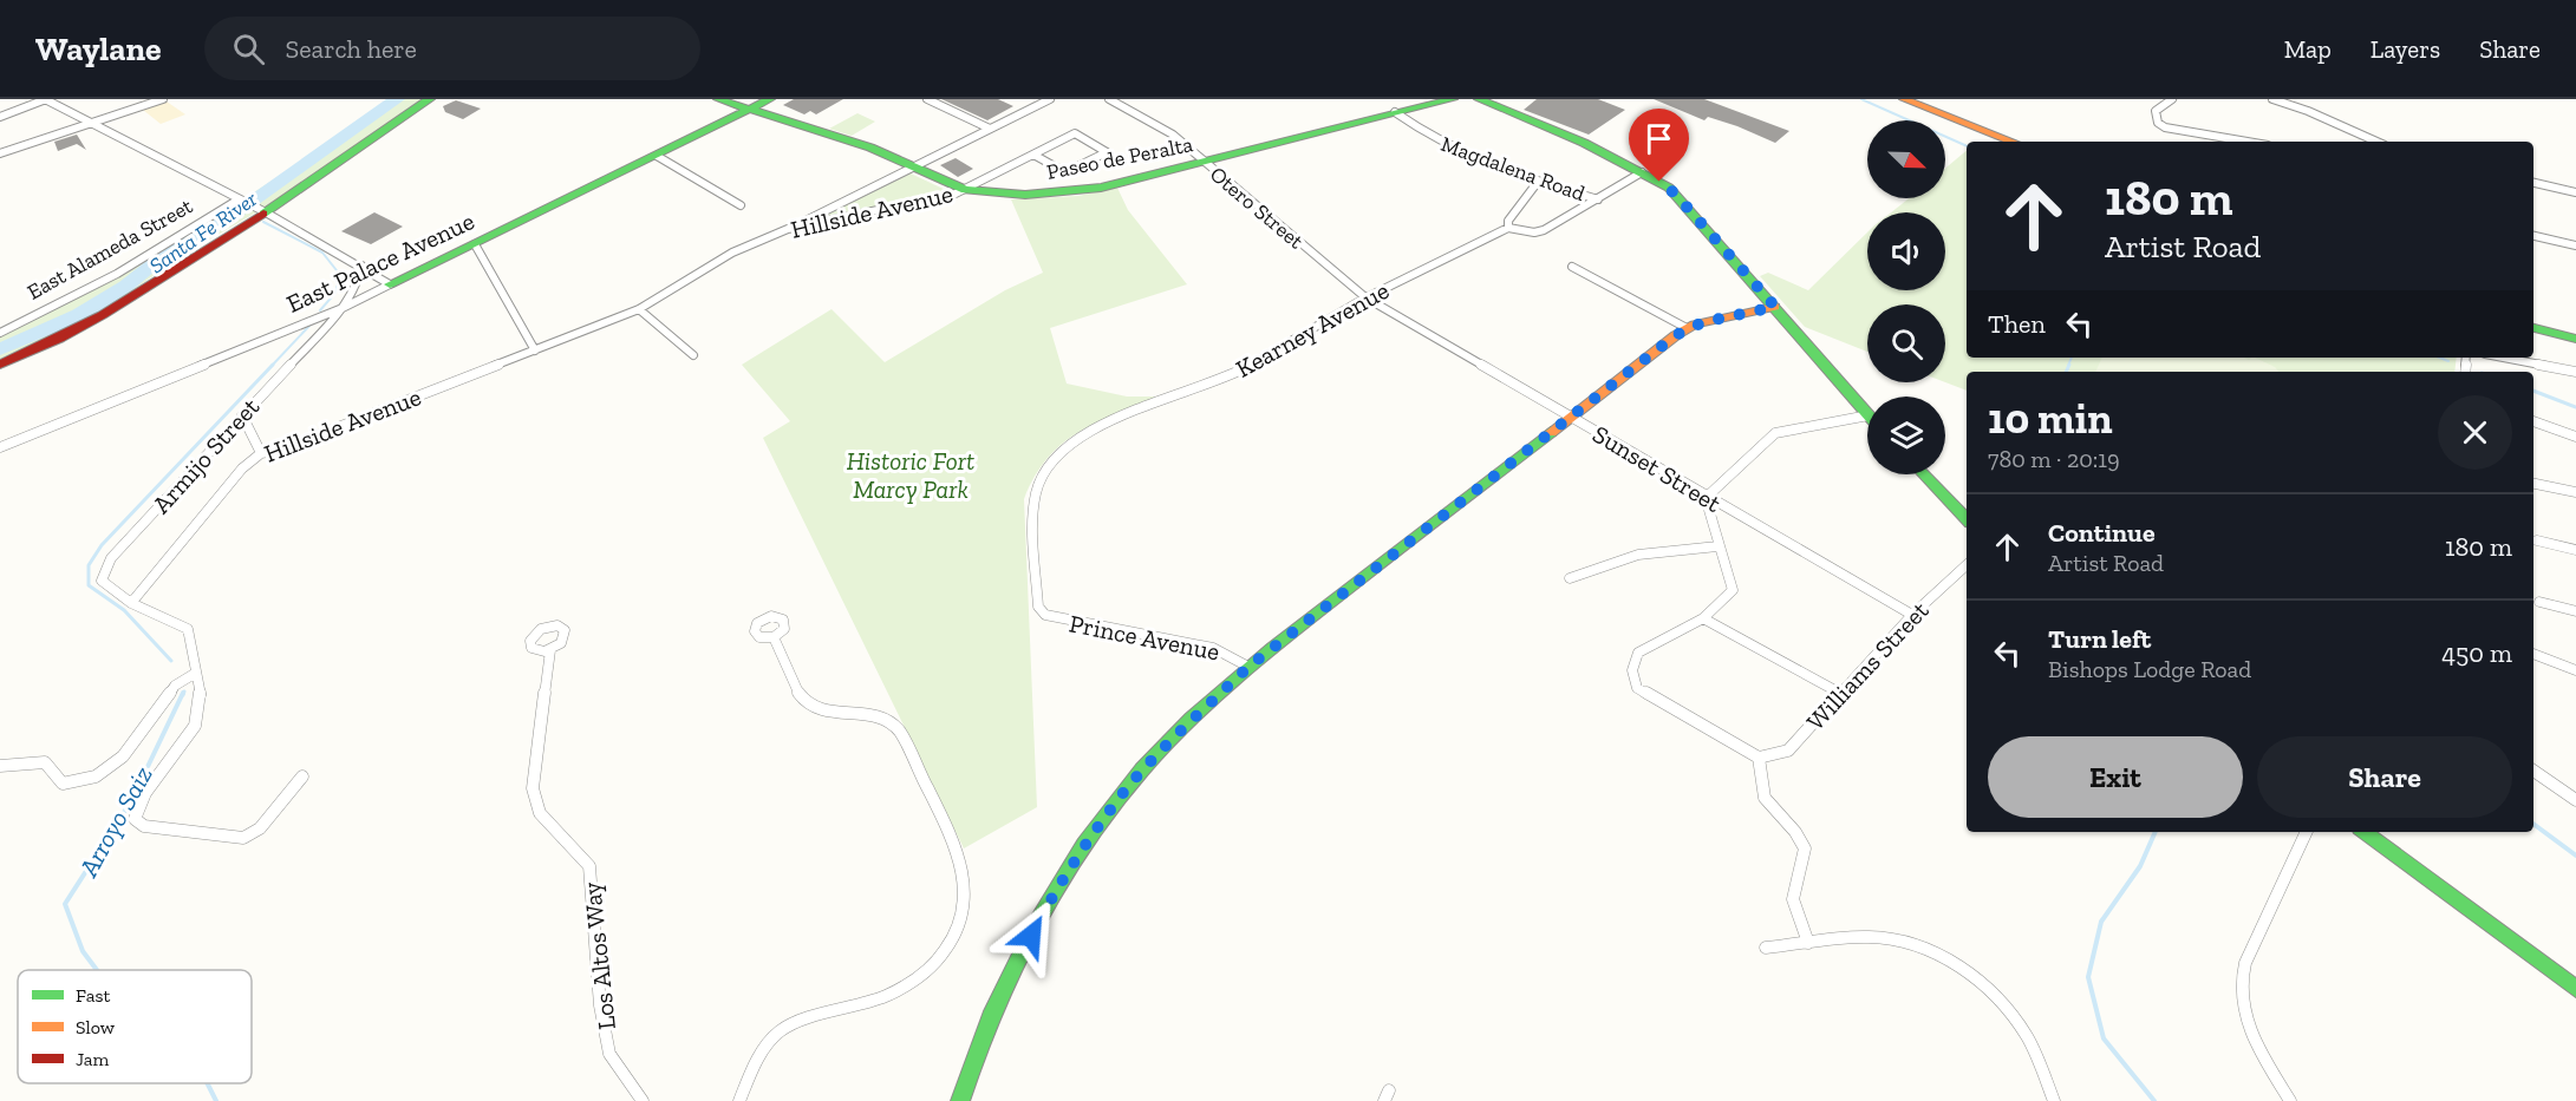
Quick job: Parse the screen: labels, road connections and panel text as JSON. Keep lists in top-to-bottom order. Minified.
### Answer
{"streets":{"main road":["Paseo de Peralta","East Alameda Street","East Palace Avenue"],"street":["Magdalena Road","Otero Street","Hillside Avenue","Kearney Avenue","Armijo Street","Sunset Street","Prince Avenue","Williams Street","Los Altos Way"]},"crossings":[["Paseo de Peralta","Magdalena Road"],["Paseo de Peralta","Otero Street"],["Paseo de Peralta","Hillside Avenue"],["Paseo de Peralta","East Palace Avenue"],["Otero Street","Kearney Avenue"],["Otero Street","Sunset Street"],["Hillside Avenue","Armijo Street"],["East Palace Avenue","Armijo Street"],["Kearney Avenue","Sunset Street"],["Kearney Avenue","Prince Avenue"],["Sunset Street","Williams Street"]],"water":["Santa Fe River","Arroyo Saiz"],"parks":["Historic Fort Marcy Park"],"legend":["Fast","Slow","Jam"],"north":"bottom right","page":{"header":"Waylane","search":"Search here","nav":["Map","Layers","Share"],"turn":["180 m","Artist Road"],"then":"Then","heading":["10 min","780 m · 20:19"],"list":[{"name":"Continue","note":"Artist Road","value":"180 m"},{"name":"Turn left","note":"Bishops Lodge Road","value":"450 m"}],"buttons":["Exit","Share"]}}
